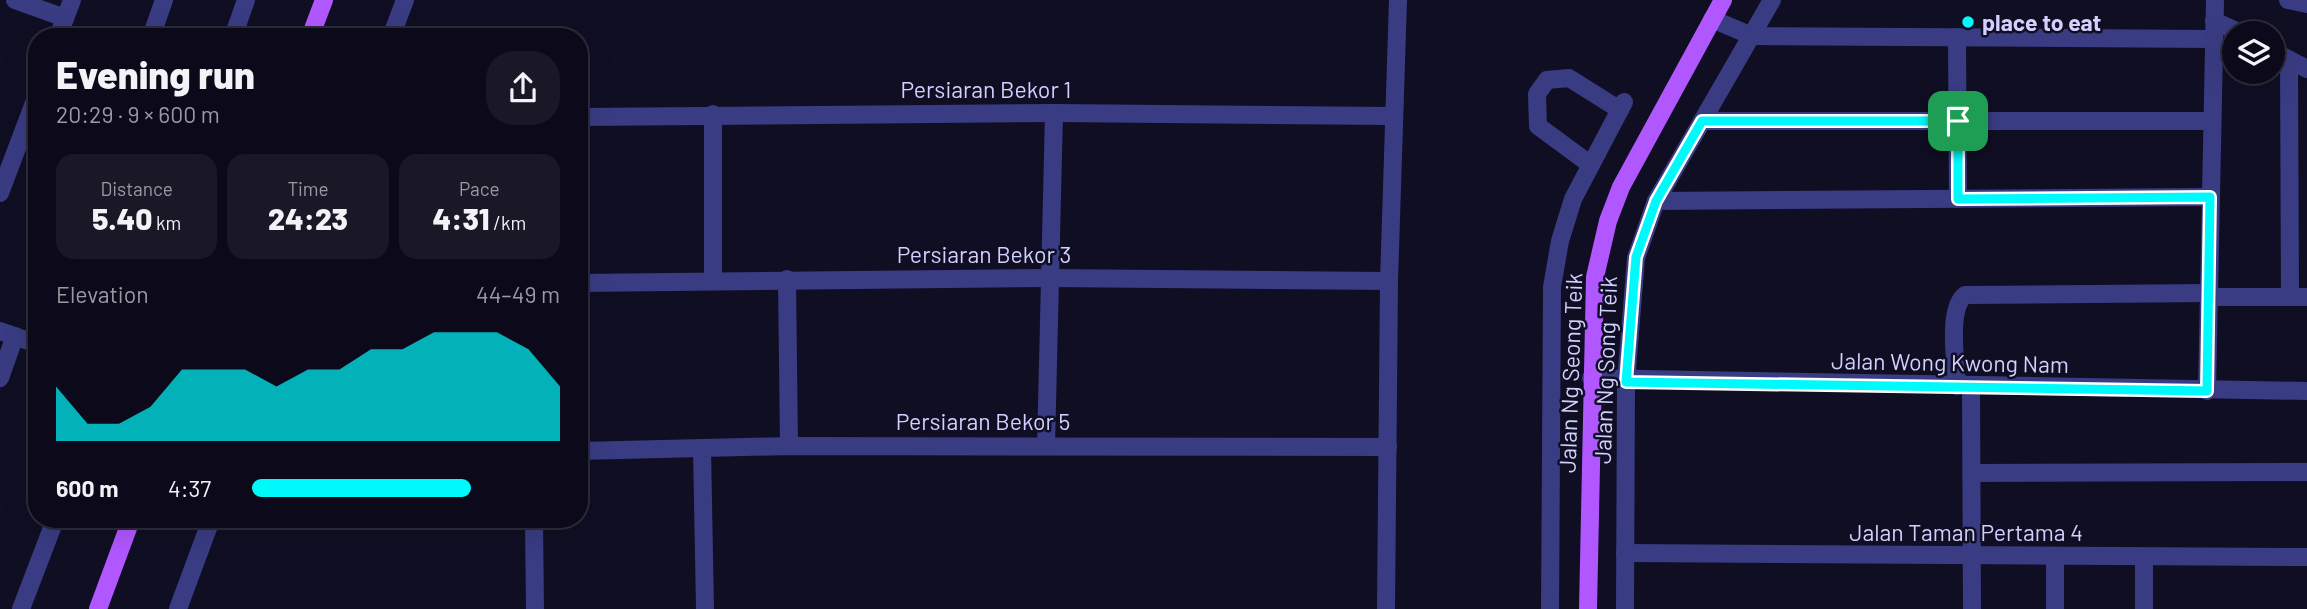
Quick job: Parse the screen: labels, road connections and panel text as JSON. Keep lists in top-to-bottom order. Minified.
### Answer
{"streets":{"main road":["Jalan Ng Seong Teik"],"street":["Persiaran Bekor 1","Persiaran Bekor 3","Jalan Wong Kwong Nam","Jalan Ng Song Teik","Persiaran Bekor 5","Jalan Taman Pertama 4"]},"crossings":[["Jalan Wong Kwong Nam","Jalan Ng Song Teik"],["Jalan Wong Kwong Nam","Jalan Ng Seong Teik"],["Jalan Ng Song Teik","Jalan Taman Pertama 4"]],"places":["place to eat"],"page":{"heading":["Evening run","20:29 · 9 × 600 m"],"stats":[["Distance","5.40 km"],["Time","24:23"],["Pace","4:31 /km"]],"chart":["Elevation","44–49 m"],"list":[{"name":"600 m","note":"4:37"}]}}
